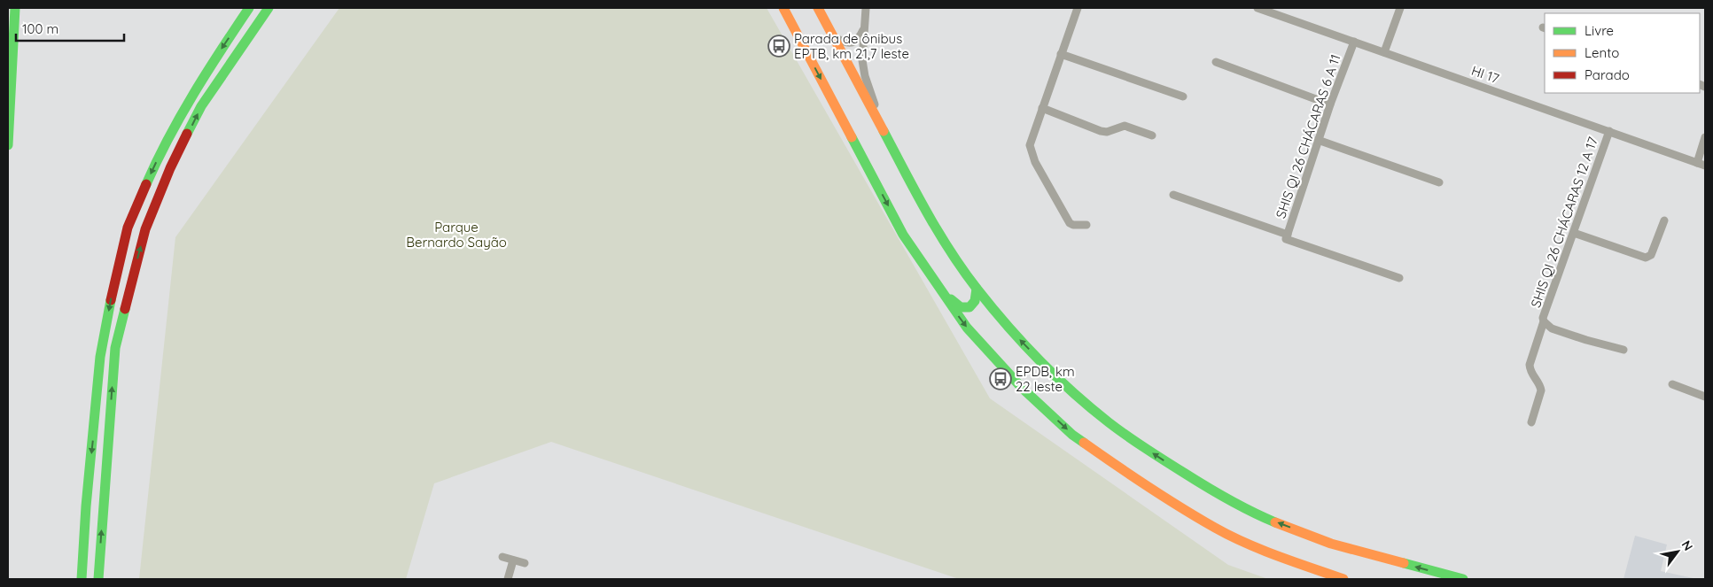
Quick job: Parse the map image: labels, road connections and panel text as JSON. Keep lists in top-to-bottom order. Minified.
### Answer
{"streets":{"street":["HI 17","SHIS QI 26 CHÁCARAS 6 A 11","SHIS QI 26 CHÁCARAS 12 A 17"]},"crossings":[["HI 17","SHIS QI 26 CHÁCARAS 6 A 11"],["HI 17","SHIS QI 26 CHÁCARAS 12 A 17"]],"parks":["Parque Bernardo Sayão"],"places":{"bus stop":["Parada de ônibus EPTB, km 21,7 leste","EPDB, km 22 leste"]},"legend":["Livre","Lento","Parado"],"scale_bar":"100 m","north":"top right"}
